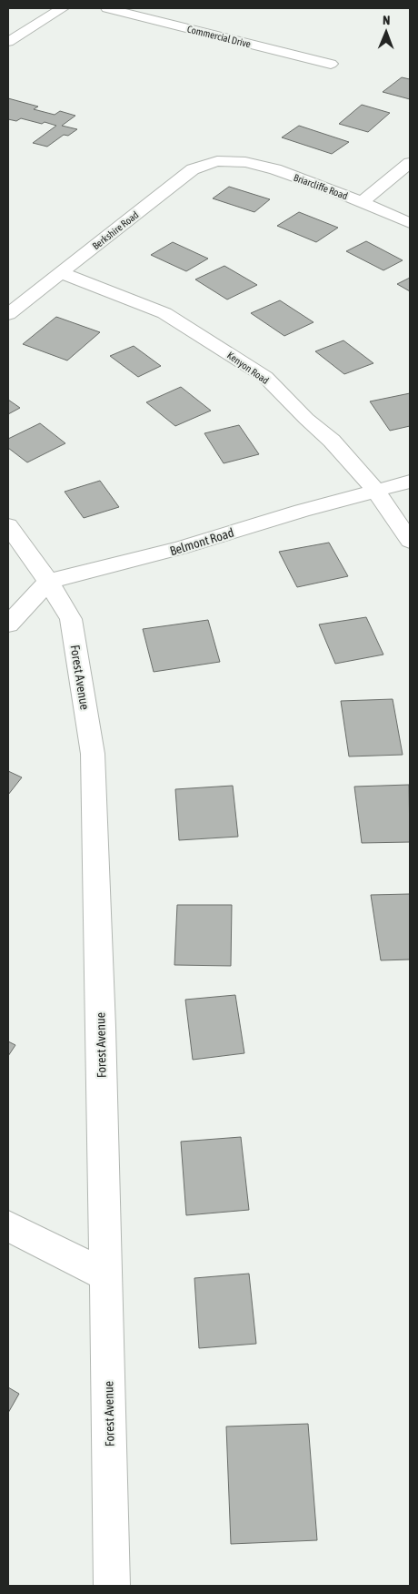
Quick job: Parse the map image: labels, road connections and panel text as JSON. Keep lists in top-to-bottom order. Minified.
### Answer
{"streets":{"street":["Commercial Drive","Briarcliffe Road","Berkshire Road","Kenyon Road","Belmont Road","Forest Avenue"]},"crossings":[["Briarcliffe Road","Berkshire Road"],["Berkshire Road","Kenyon Road"],["Kenyon Road","Belmont Road"],["Belmont Road","Forest Avenue"]],"north":"top"}
